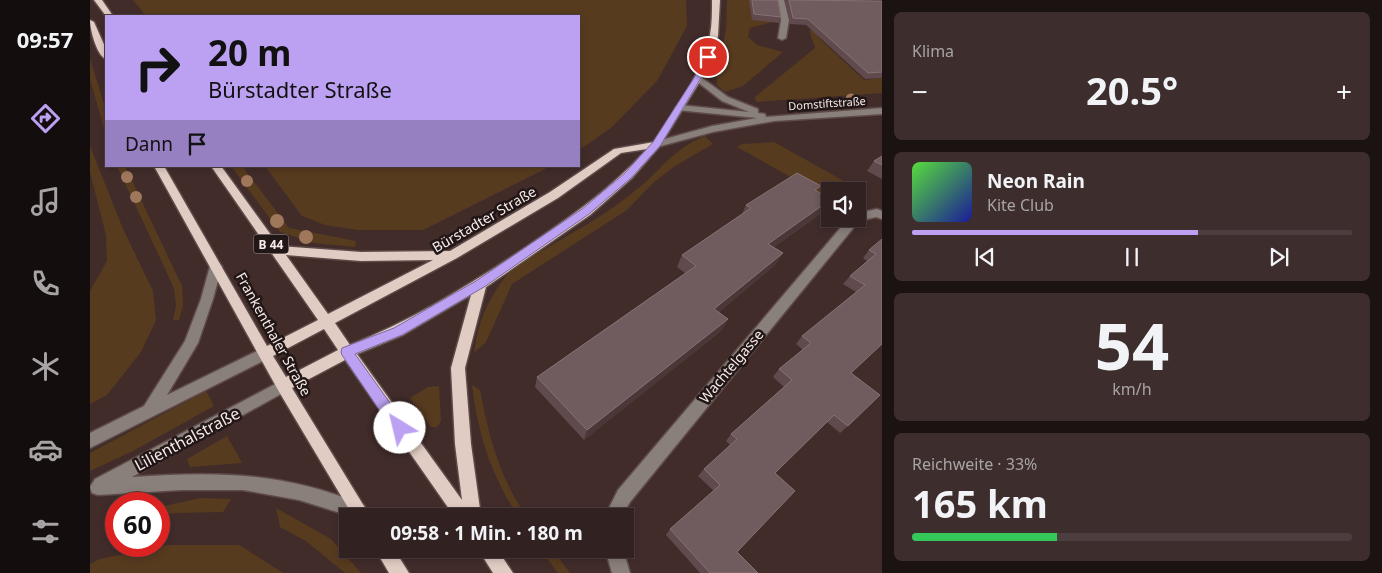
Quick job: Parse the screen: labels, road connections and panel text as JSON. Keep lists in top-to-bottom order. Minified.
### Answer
{"streets":{"main road":["Bürstadter Straße","B 44","Frankenthaler Straße"],"street":["Domstiftstraße","Wachtelgasse","Lilienthalstraße"]},"crossings":[["Bürstadter Straße","B 44"],["Bürstadter Straße","Frankenthaler Straße"],["Frankenthaler Straße","Lilienthalstraße"]],"page":{"tabs":"09:57","tile":["Klima",["54","km/h"],["Reichweite · 33%","165 km"]],"turn":["20 m","Bürstadter Straße"],"heat":["−","20.5°","+"],"then":"Dann","song":["Neon Rain","Kite Club"],"limit":"60","trip":"09:58 · 1 Min. · 180 m"}}
